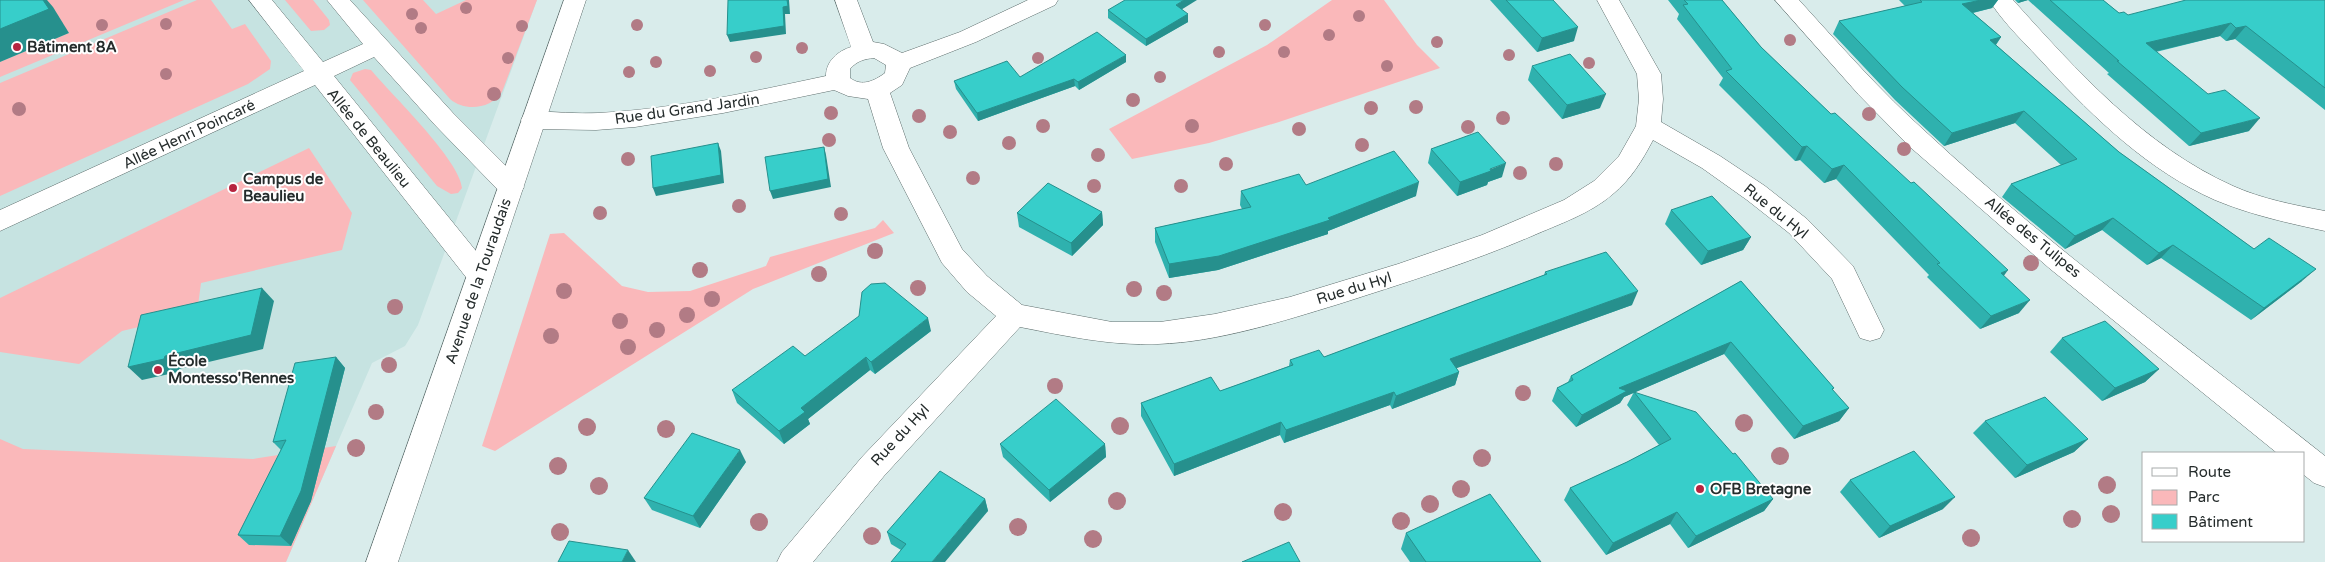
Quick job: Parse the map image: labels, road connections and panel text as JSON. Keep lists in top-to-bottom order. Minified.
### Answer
{"streets":{"street":["Rue du Grand Jardin","Allée Henri Poincaré","Allée de Beaulieu","Rue du Hyl","Allée des Tulipes","Avenue de la Touraudais"]},"crossings":[["Rue du Grand Jardin","Rue du Hyl"],["Rue du Grand Jardin","Avenue de la Touraudais"],["Allée Henri Poincaré","Allée de Beaulieu"],["Allée de Beaulieu","Avenue de la Touraudais"]],"places":["Bâtiment 8A","Campus de Beaulieu","École Montesso'Rennes","OFB Bretagne"],"legend":["Route","Parc","Bâtiment"]}
